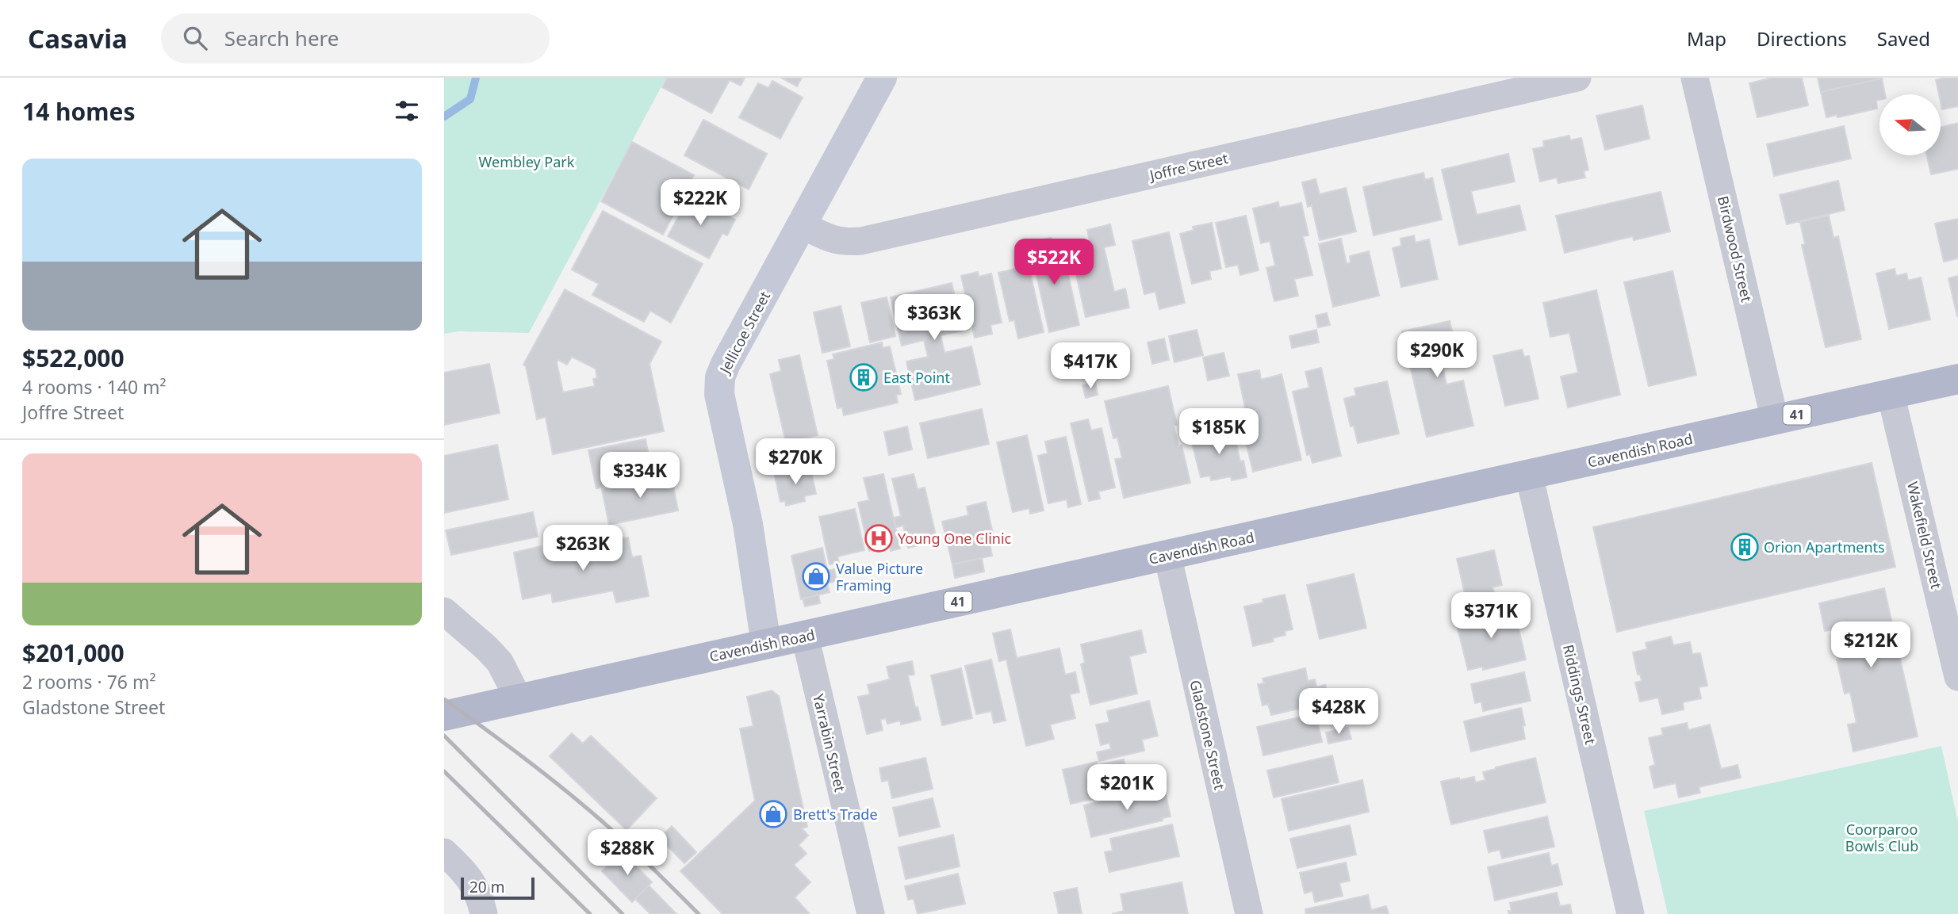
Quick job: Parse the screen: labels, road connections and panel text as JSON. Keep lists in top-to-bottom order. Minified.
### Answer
{"streets":{"main road":["41","Cavendish Road"],"street":["Joffre Street","Birdwood Street","Jellicoe Street","Wakefield Street","Riddings Street","Gladstone Street","Yarrabin Street"]},"crossings":[["Joffre Street","Jellicoe Street"],["Birdwood Street","Cavendish Road"],["Jellicoe Street","Cavendish Road"],["Cavendish Road","Wakefield Street"],["Cavendish Road","Riddings Street"],["Cavendish Road","Gladstone Street"],["Cavendish Road","Yarrabin Street"]],"parks":["Wembley Park","Coorparoo Bowls Club"],"places":{"building":["East Point","Orion Apartments"],"hospital":["Young One Clinic"],"shop":["Value Picture Framing","Brett's Trade"]},"scale_bar":"20 m","north":"left","page":{"header":"Casavia","search":"Search here","nav":["Map","Directions","Saved"],"heading":"14 homes","list":[{"name":"$522,000","note":"4 rooms · 140 m² · Joffre Street"},{"name":"$201,000","note":"2 rooms · 76 m² · Gladstone Street"}],"price":["$222K","$522K","$363K","$290K","$417K","$185K","$270K","$334K","$263K","$371K","$212K","$428K","$201K","$288K"],"scale":"20 m"}}
